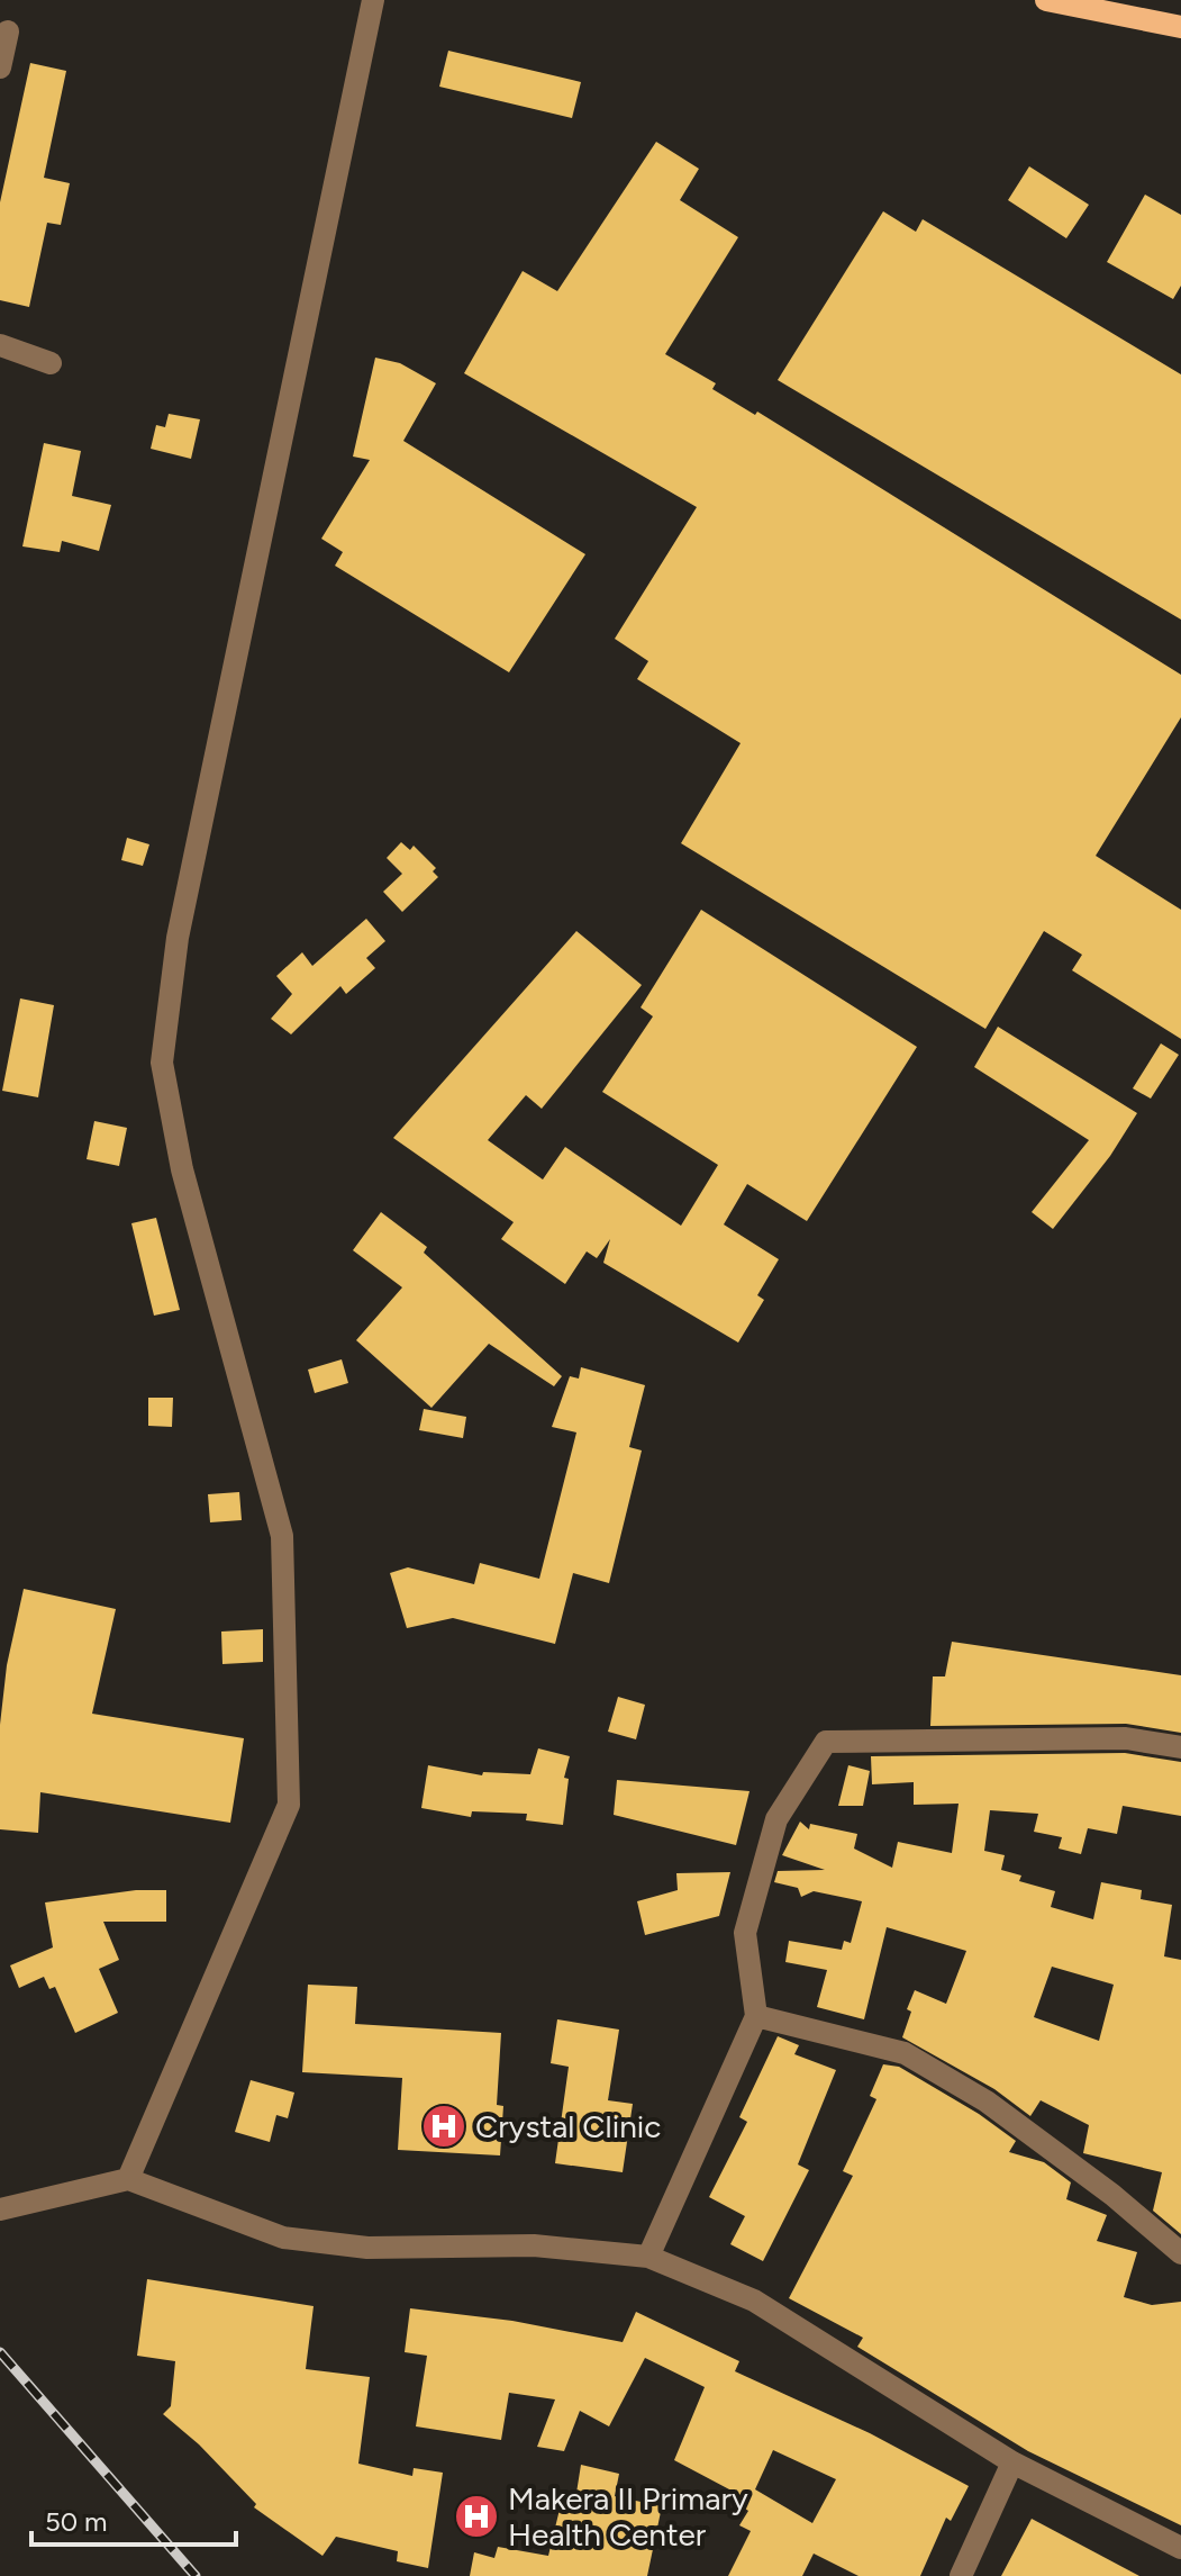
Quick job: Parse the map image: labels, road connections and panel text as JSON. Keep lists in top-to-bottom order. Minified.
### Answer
{"places":{"hospital":["Crystal Clinic","Makera II Primary Health Center"]},"scale_bar":"50 m"}
